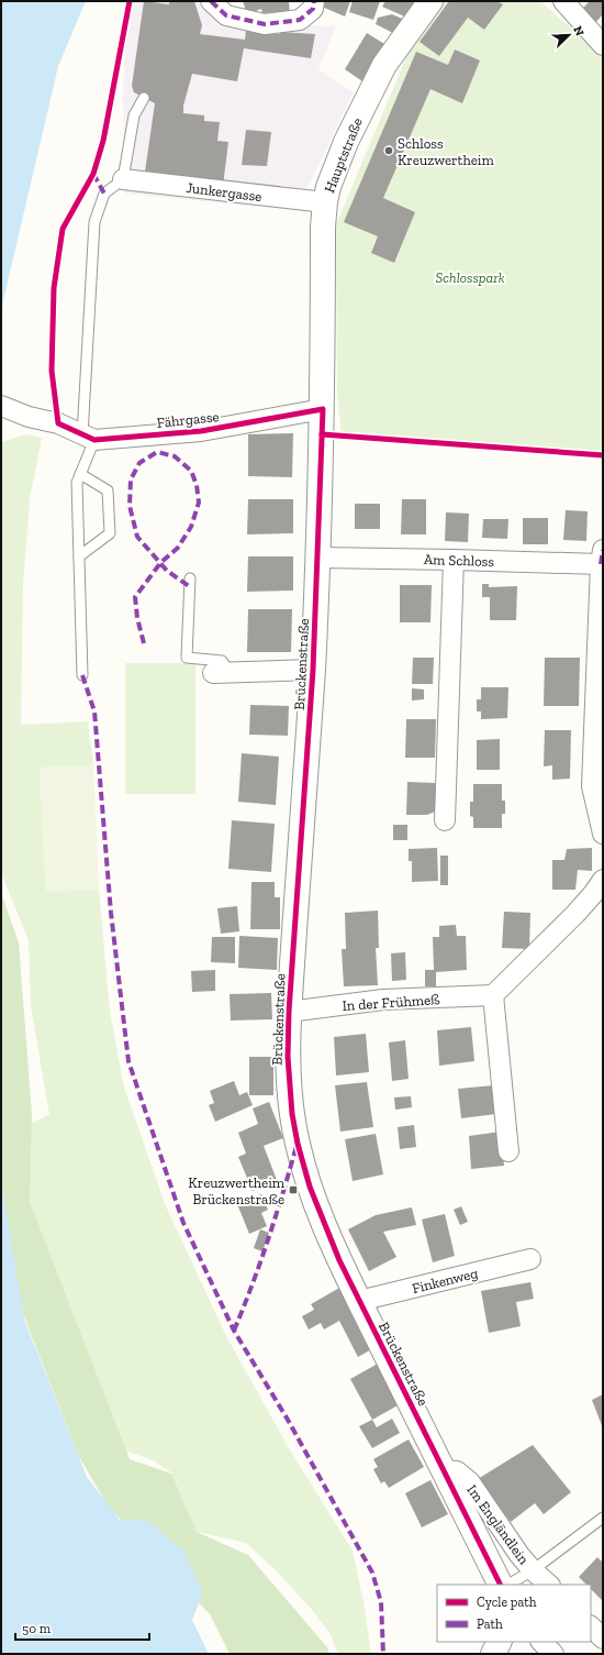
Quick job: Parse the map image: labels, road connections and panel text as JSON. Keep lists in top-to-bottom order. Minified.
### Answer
{"streets":{"street":["Hauptstraße","Junkergasse","Fährgasse","Am Schloss","Brückenstraße","In der Frühmeß","Finkenweg","Im Engländlein"]},"crossings":[["Hauptstraße","Junkergasse"],["Hauptstraße","Fährgasse"],["Hauptstraße","Brückenstraße"],["Fährgasse","Brückenstraße"],["Am Schloss","Brückenstraße"],["Brückenstraße","In der Frühmeß"],["Brückenstraße","Finkenweg"],["Brückenstraße","Im Engländlein"]],"parks":["Schlosspark"],"places":{"other":["Schloss Kreuzwertheim"],"transit":["Kreuzwertheim Brückenstraße"]},"legend":["Cycle path","Path"],"scale_bar":"50 m","north":"top right"}
